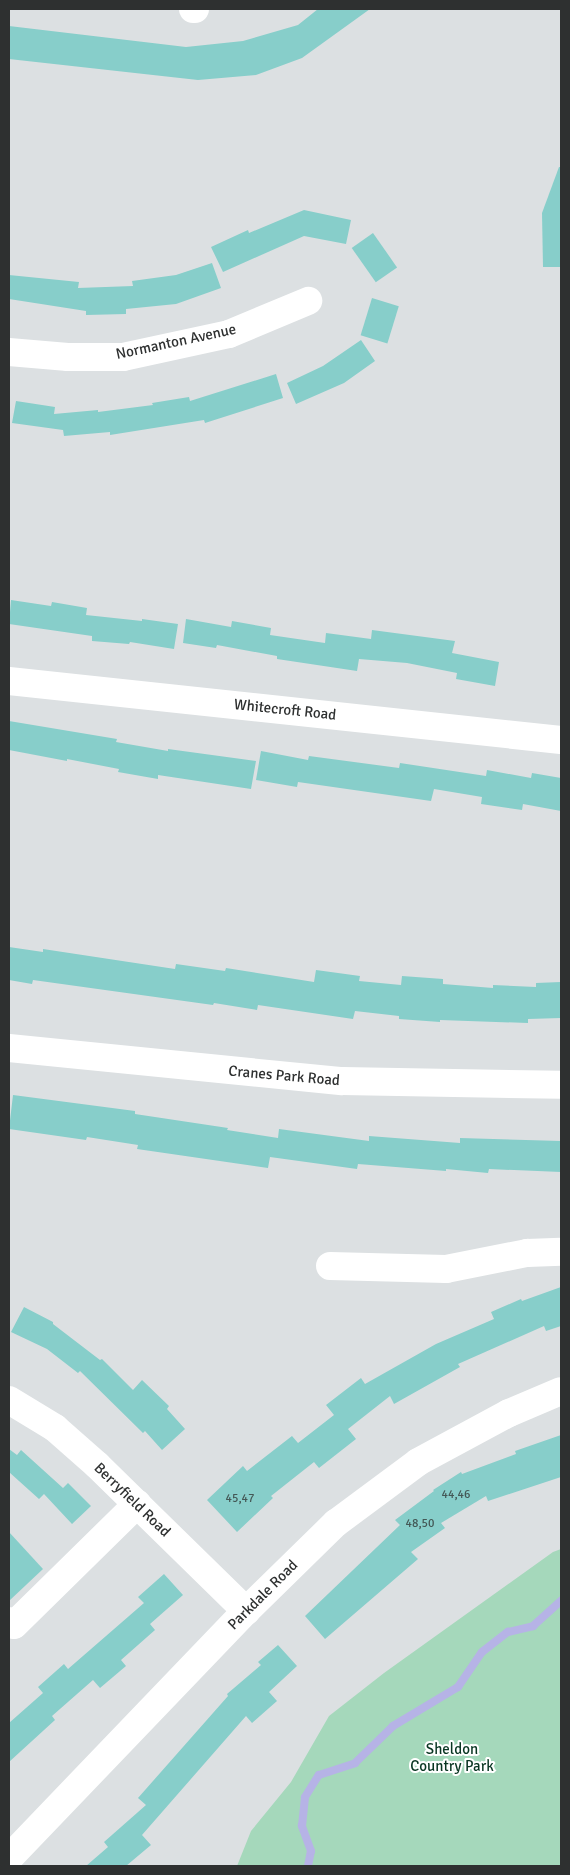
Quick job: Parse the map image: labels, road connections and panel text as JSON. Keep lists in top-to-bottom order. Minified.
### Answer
{"streets":{"street":["Normanton Avenue","Whitecroft Road","Cranes Park Road","Berryfield Road","Parkdale Road"]},"crossings":[["Berryfield Road","Parkdale Road"]],"parks":["Sheldon Country Park"],"house_numbers":["44,46","45,47","48,50"]}
